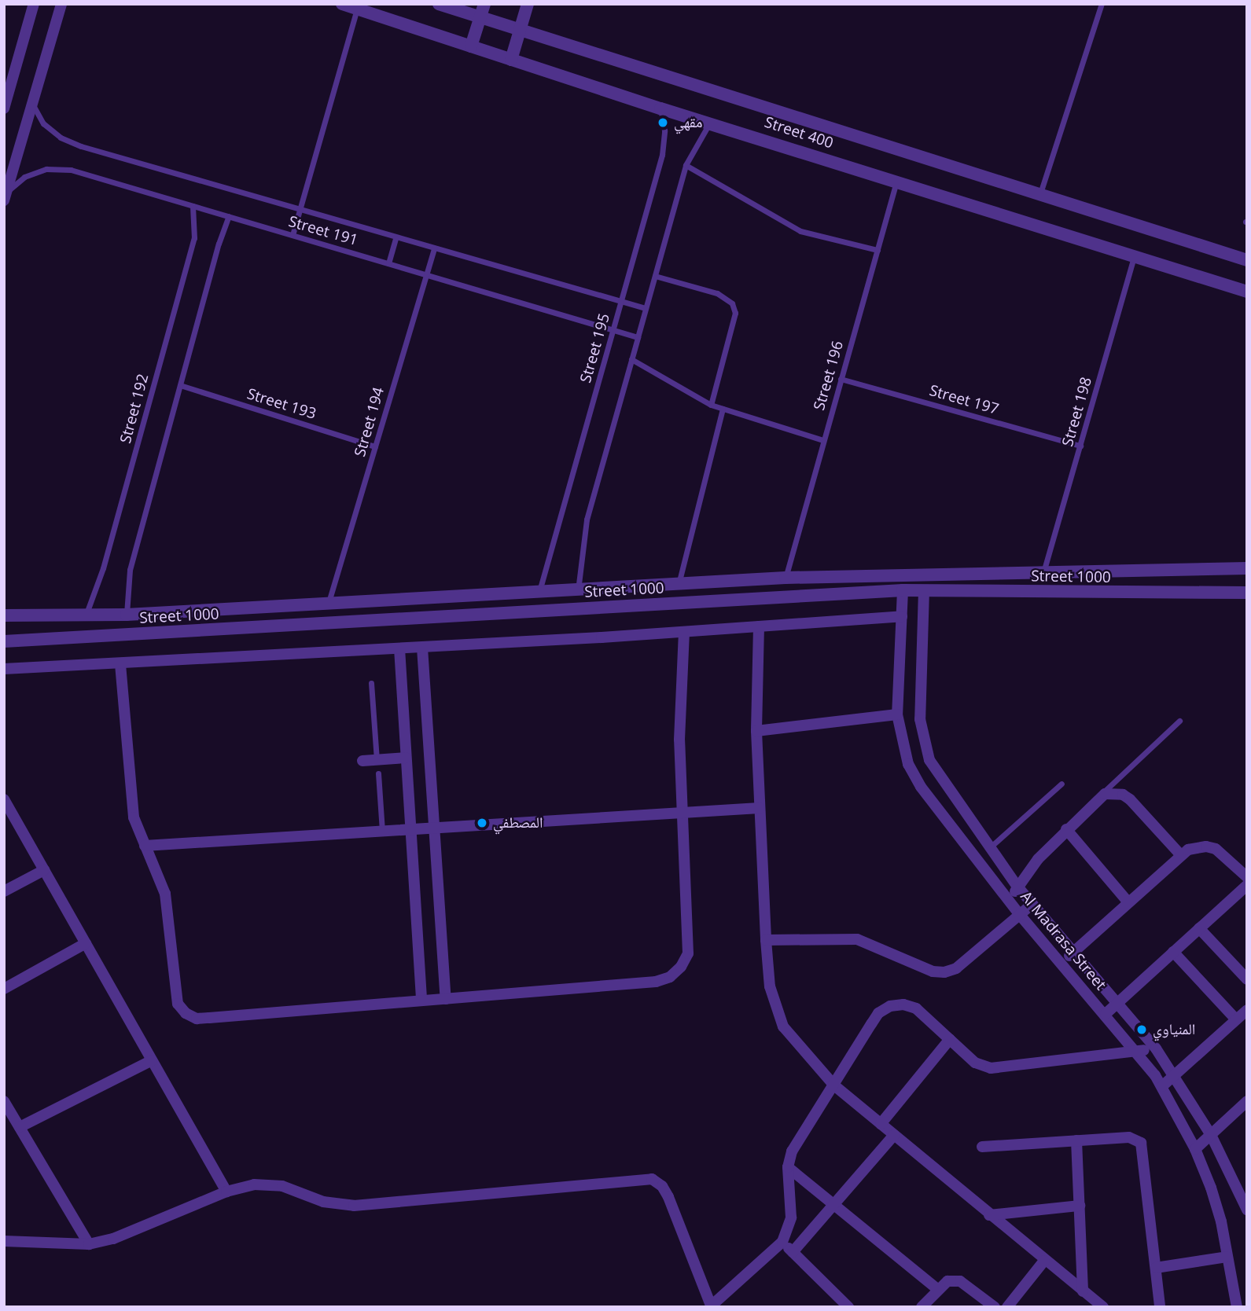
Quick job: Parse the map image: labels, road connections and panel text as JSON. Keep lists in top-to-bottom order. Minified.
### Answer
{"streets":{"street":["Street 400","Street 1000","Al Madrasa Street"],"lane":["Street 191","Street 195","Street 196","Street 197","Street 193","Street 192","Street 198","Street 194"]},"crossings":[["Street 400","Street 195"],["Street 400","Street 196"],["Street 400","Street 198"],["Street 191","Street 195"],["Street 191","Street 192"],["Street 191","Street 194"],["Street 195","Street 1000"],["Street 196","Street 197"],["Street 196","Street 1000"],["Street 197","Street 198"],["Street 193","Street 194"],["Street 192","Street 1000"],["Street 198","Street 1000"],["Street 194","Street 1000"],["Street 1000","Al Madrasa Street"]],"places":["مقهي","المصطفي","المنياوي"]}
